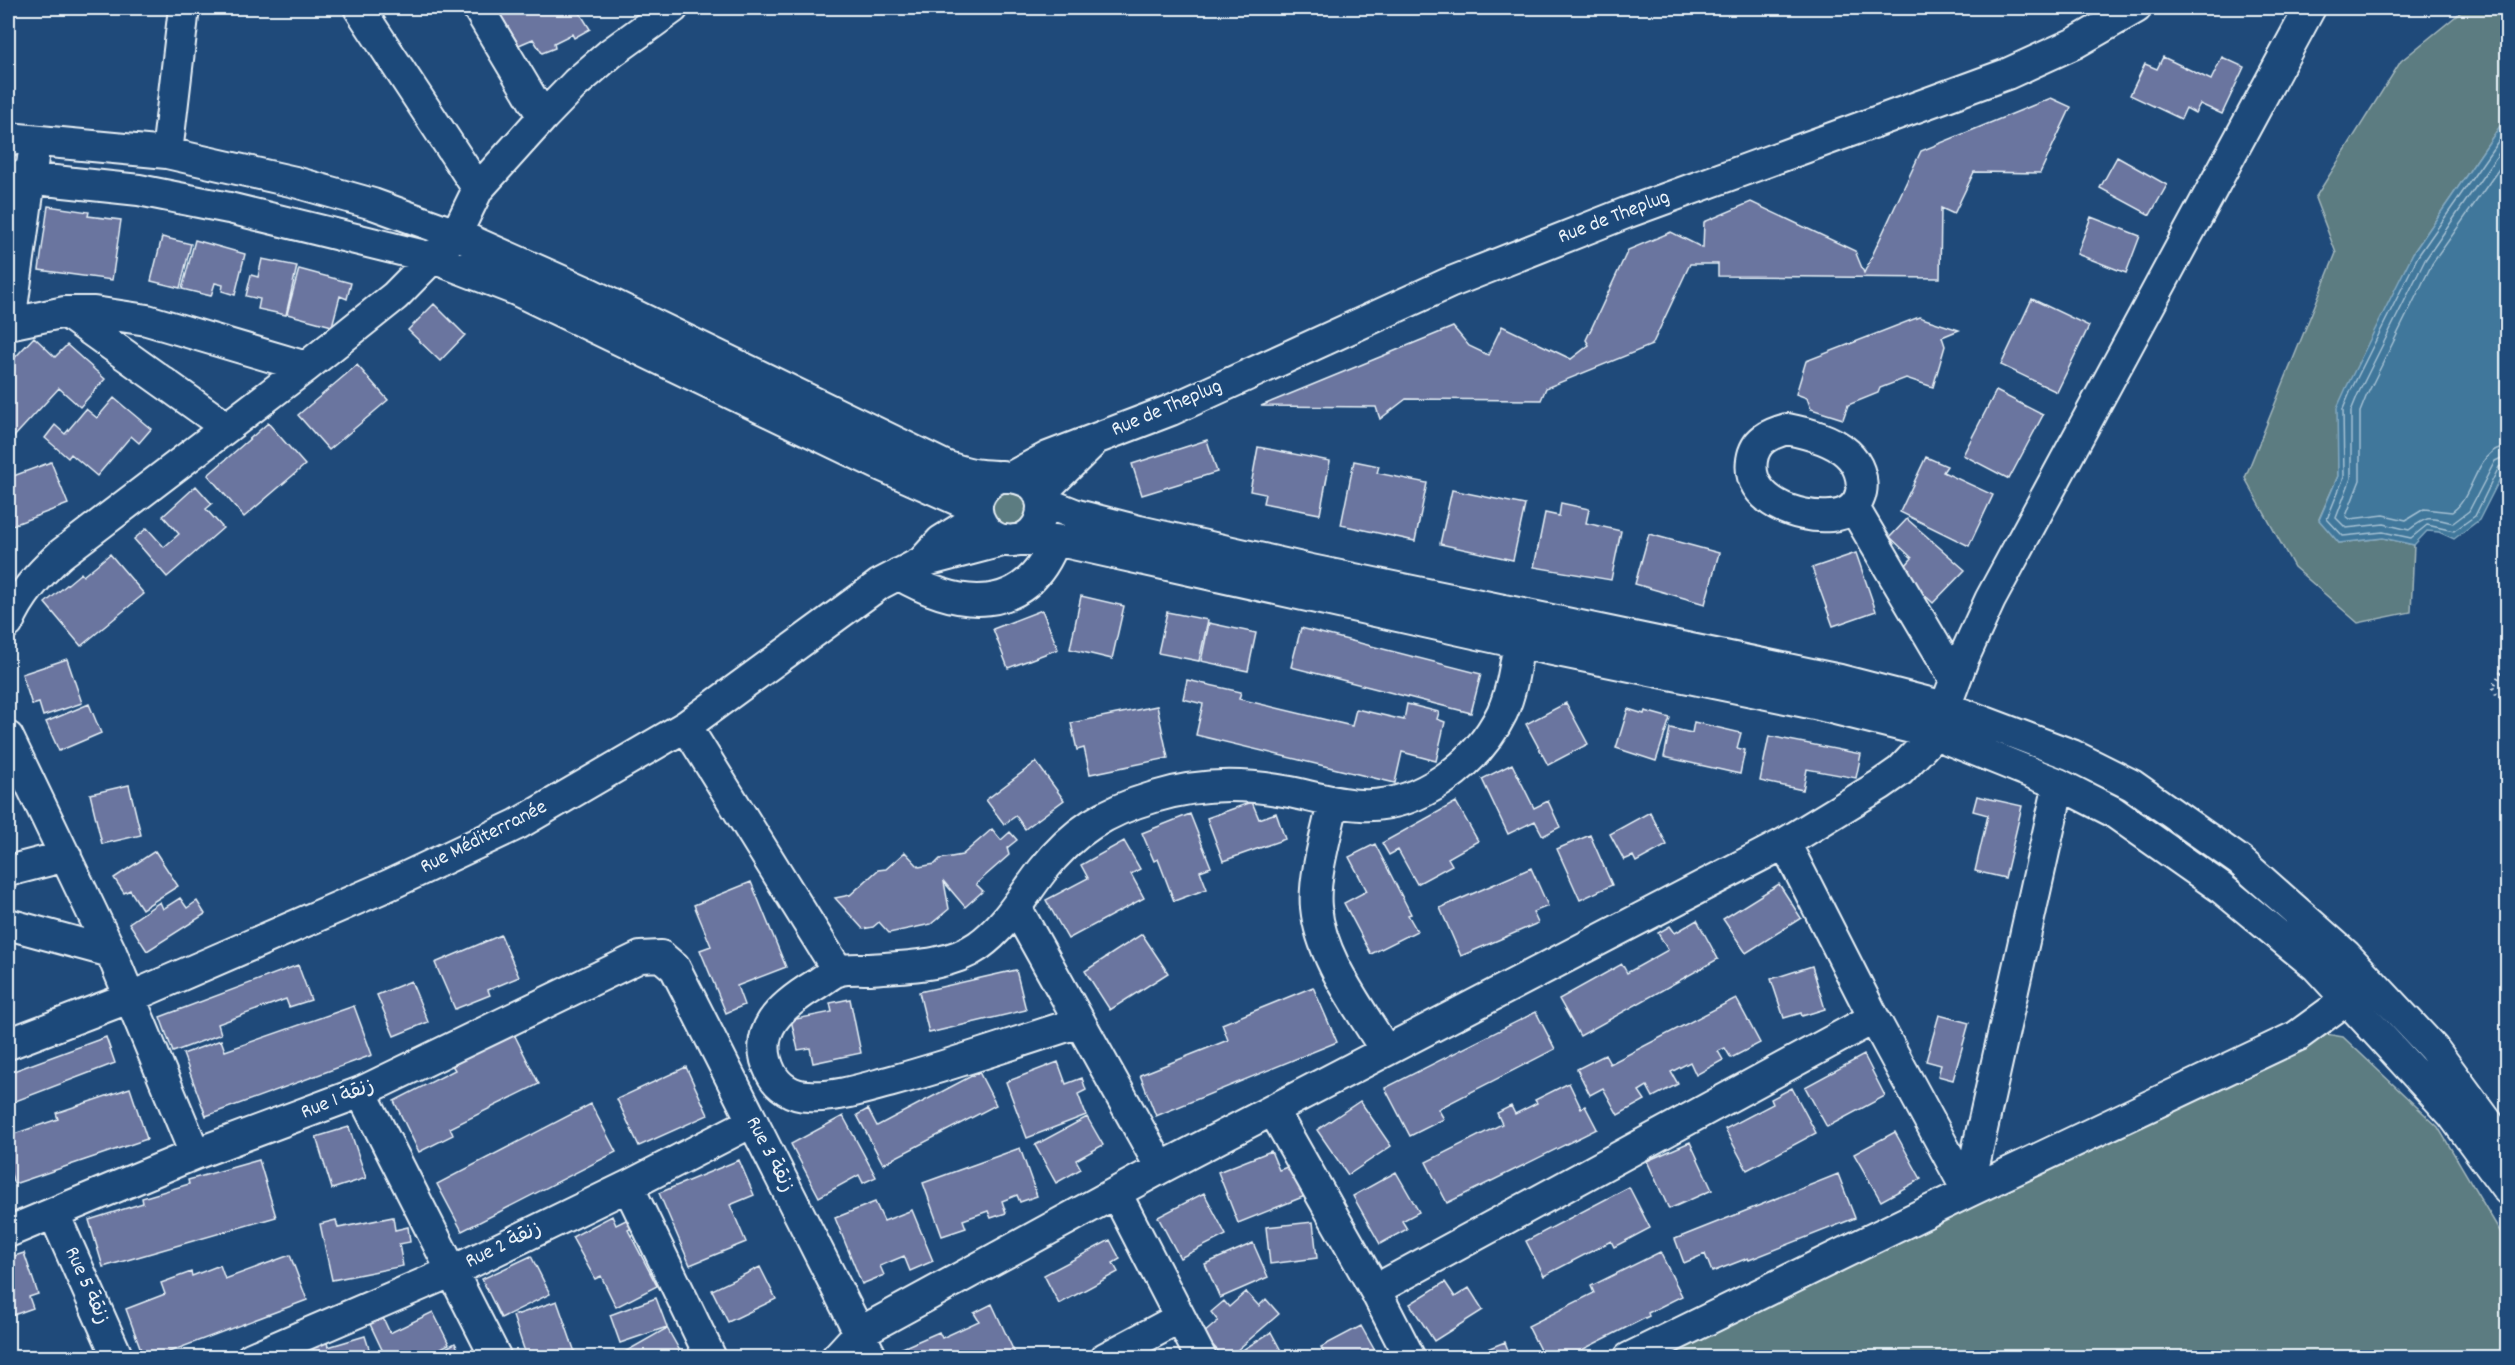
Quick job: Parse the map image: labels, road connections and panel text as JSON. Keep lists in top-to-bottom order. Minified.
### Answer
{"streets":{"street":["Rue de Theplug","Rue Méditerranée","Rue 1 زنقة","Rue 3 زنقة","Rue 2 زنقة","Rue 5 زنقة"]},"crossings":[["Rue 1 زنقة","Rue 3 زنقة"],["Rue 1 زنقة","Rue 5 زنقة"],["Rue 3 زنقة","Rue 2 زنقة"]]}
